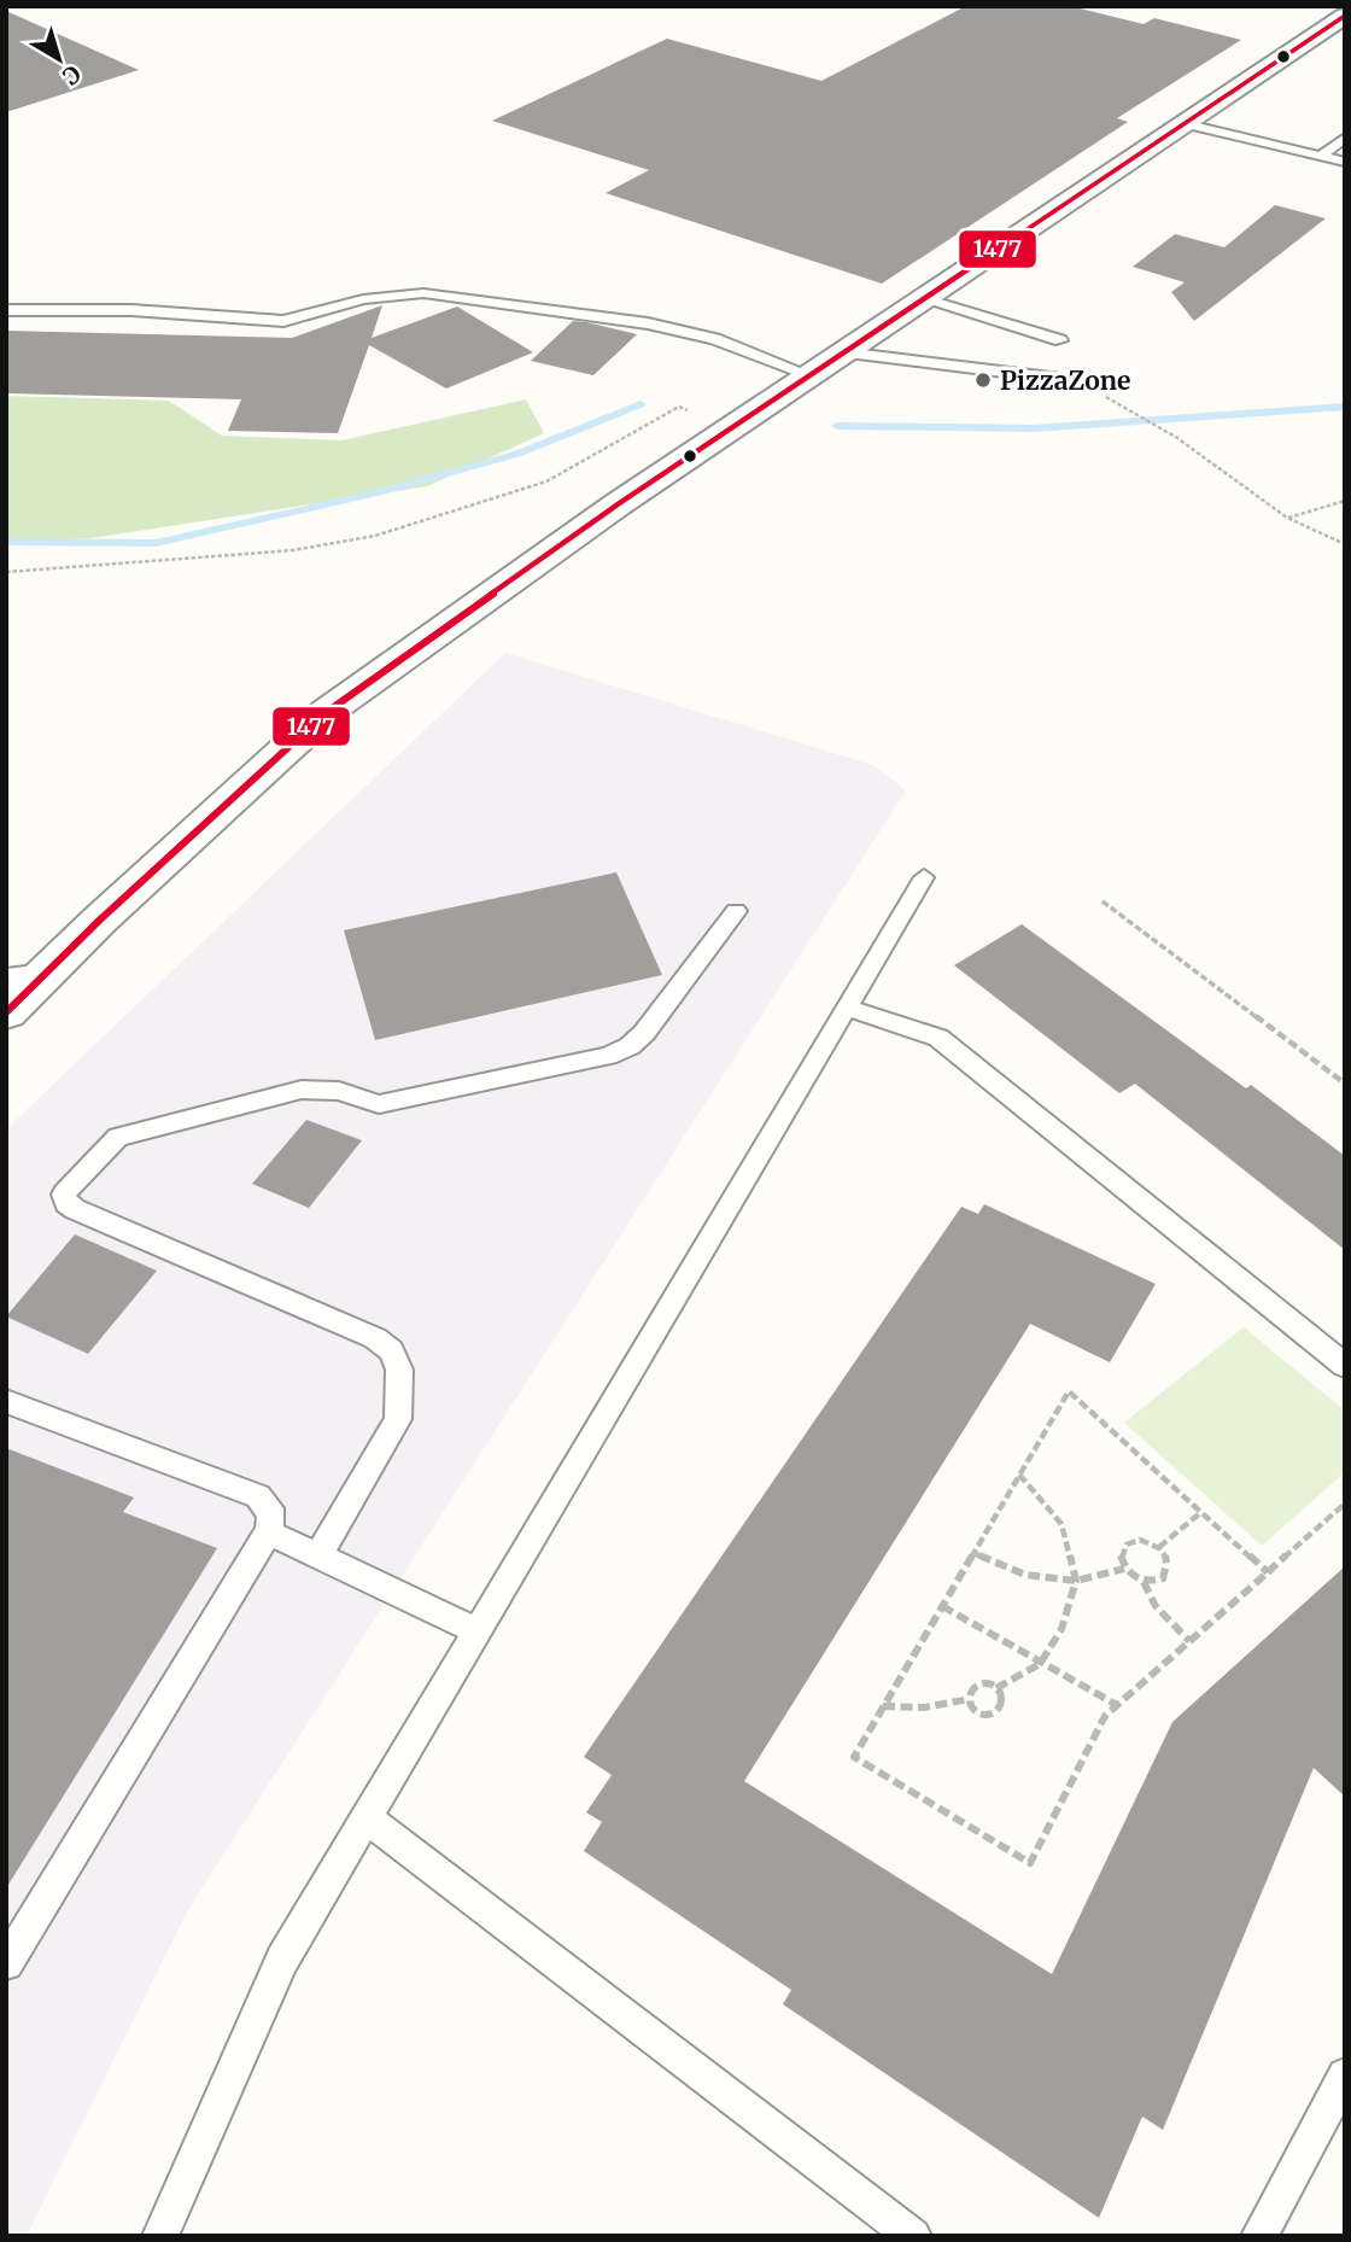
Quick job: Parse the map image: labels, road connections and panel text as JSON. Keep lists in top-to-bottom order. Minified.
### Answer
{"places":["PizzaZone"],"lines":["transit line 1477"],"north":"bottom right"}
